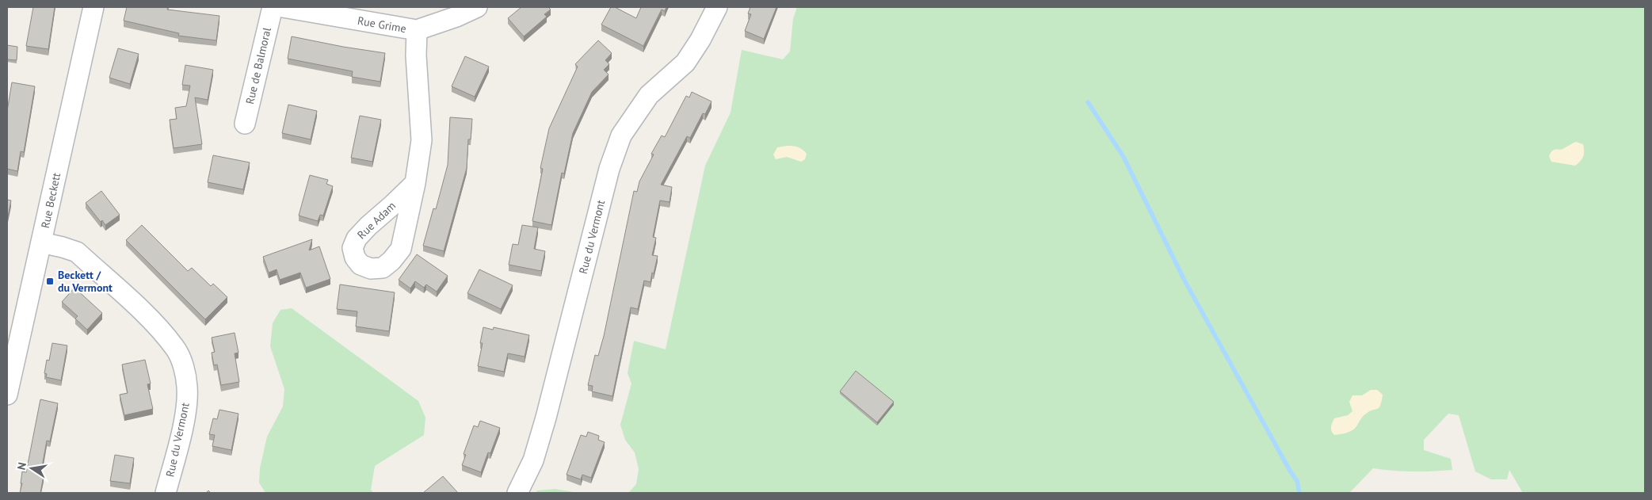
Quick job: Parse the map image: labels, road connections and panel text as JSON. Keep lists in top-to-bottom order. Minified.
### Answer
{"streets":{"street":["Rue Grime","Rue de Balmoral","Rue Beckett","Rue du Vermont"]},"crossings":[["Rue Beckett","Rue du Vermont"]],"places":{"transit":["Beckett / du Vermont"]},"north":"left"}
